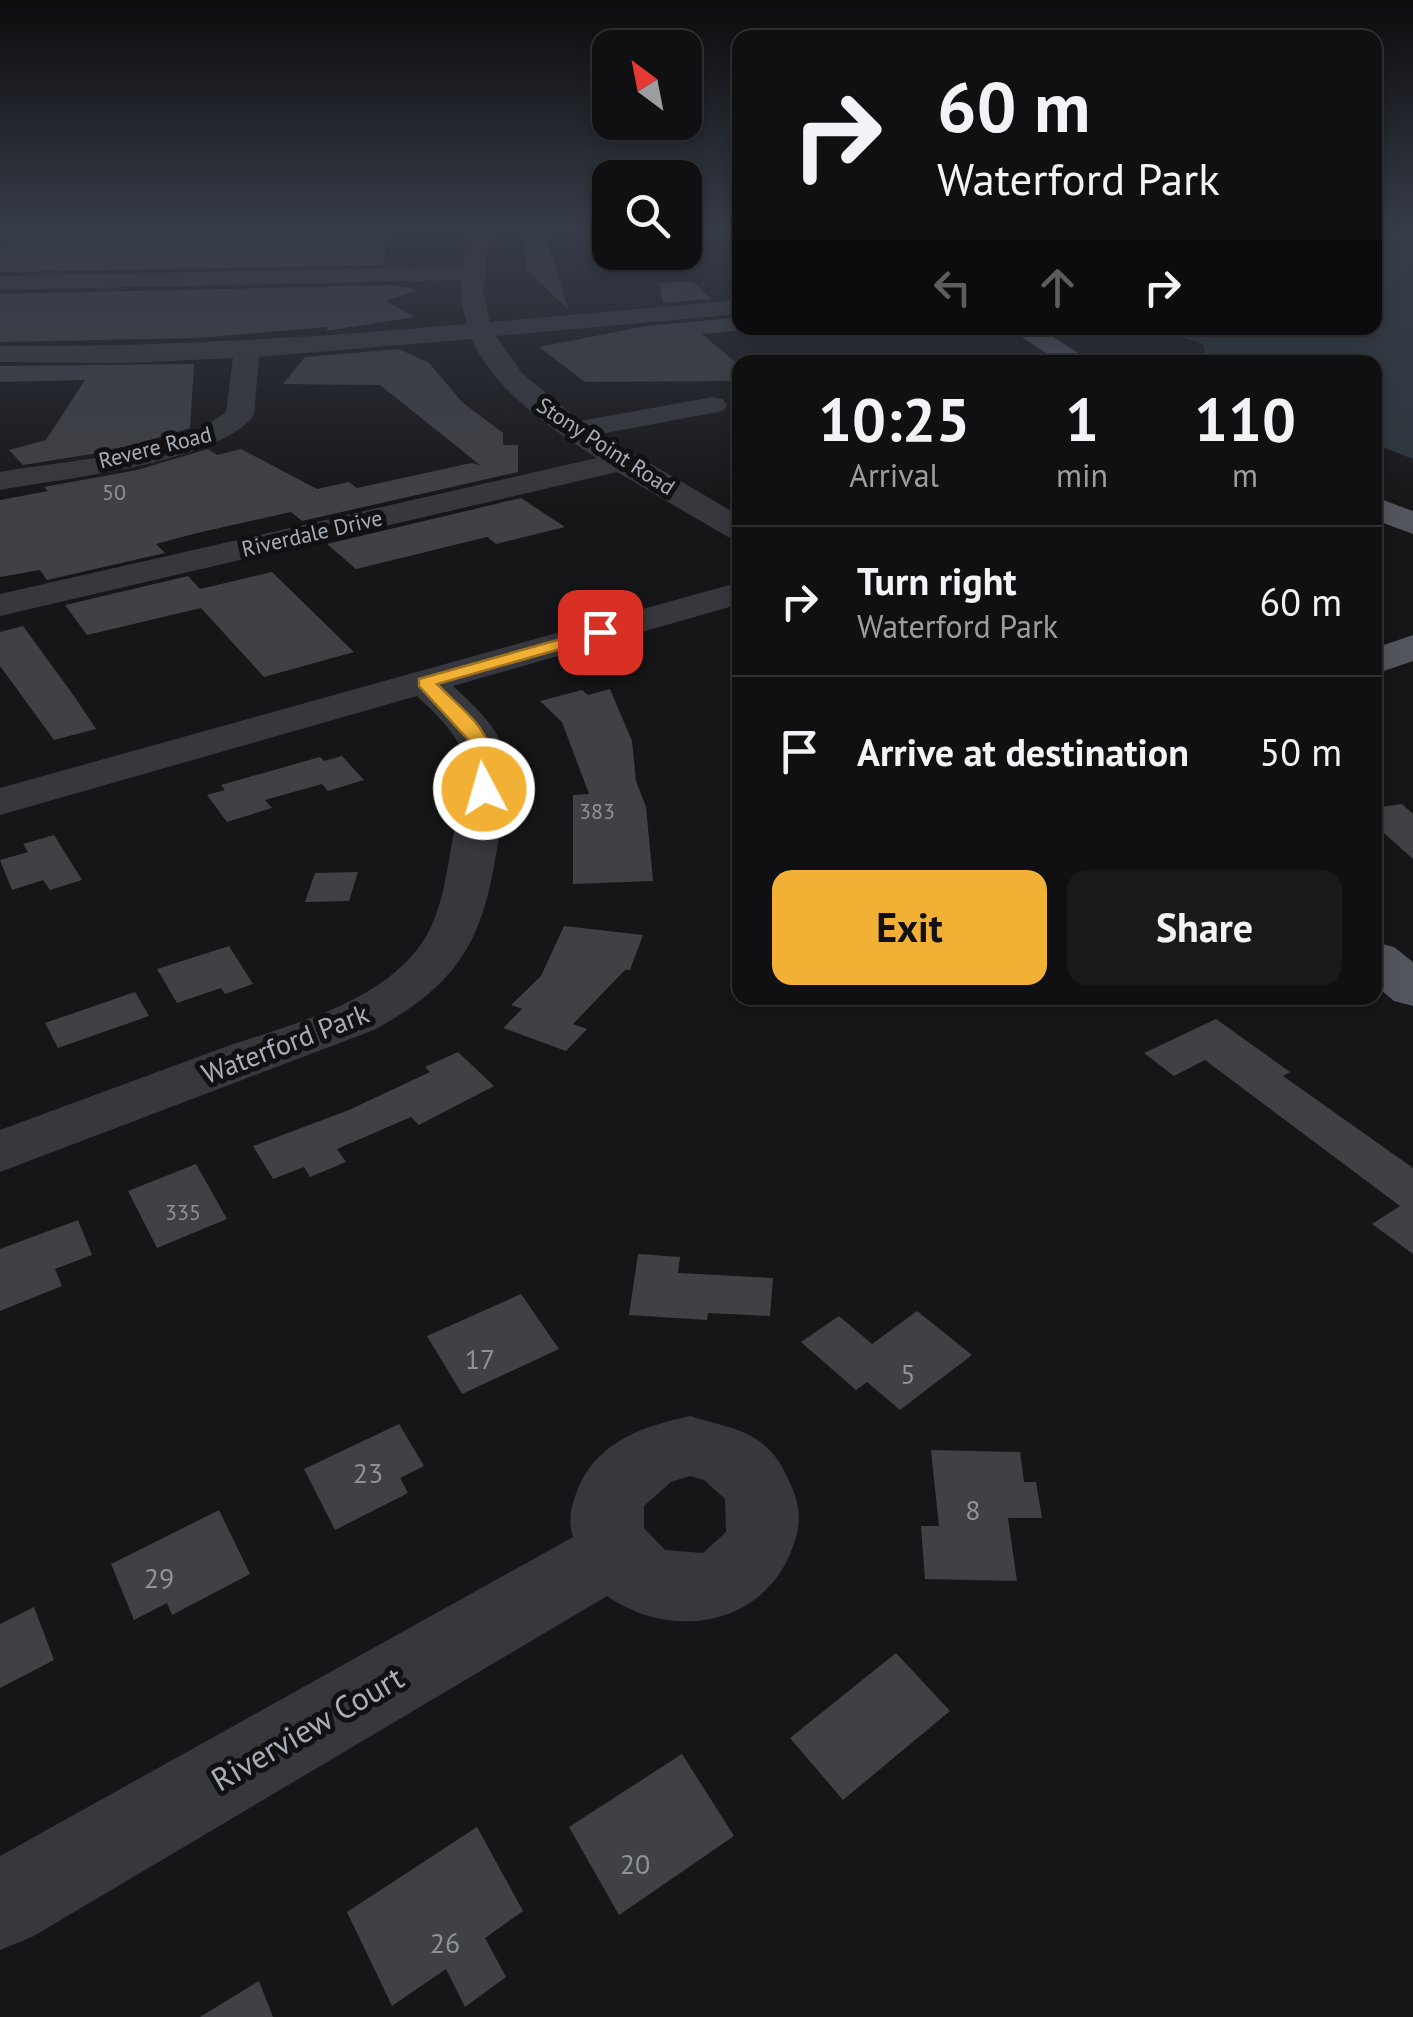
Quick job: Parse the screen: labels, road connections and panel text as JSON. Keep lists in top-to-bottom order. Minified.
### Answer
{"streets":{"street":["Stony Point Road","Revere Road","Riverdale Drive","Waterford Park","Riverview Court"]},"crossings":[["Stony Point Road","Riverdale Drive"]],"house_numbers":["50","383","335","17","5","23","8","29","20","26"],"north":"top left","page":{"turn":["60 m","Waterford Park"],"eta":["10:25","Arrival","1","min","110","m"],"list":[{"name":"Turn right","note":"Waterford Park","value":"60 m"},{"name":"Arrive at destination","value":"50 m"}],"buttons":["Exit","Share"]}}
